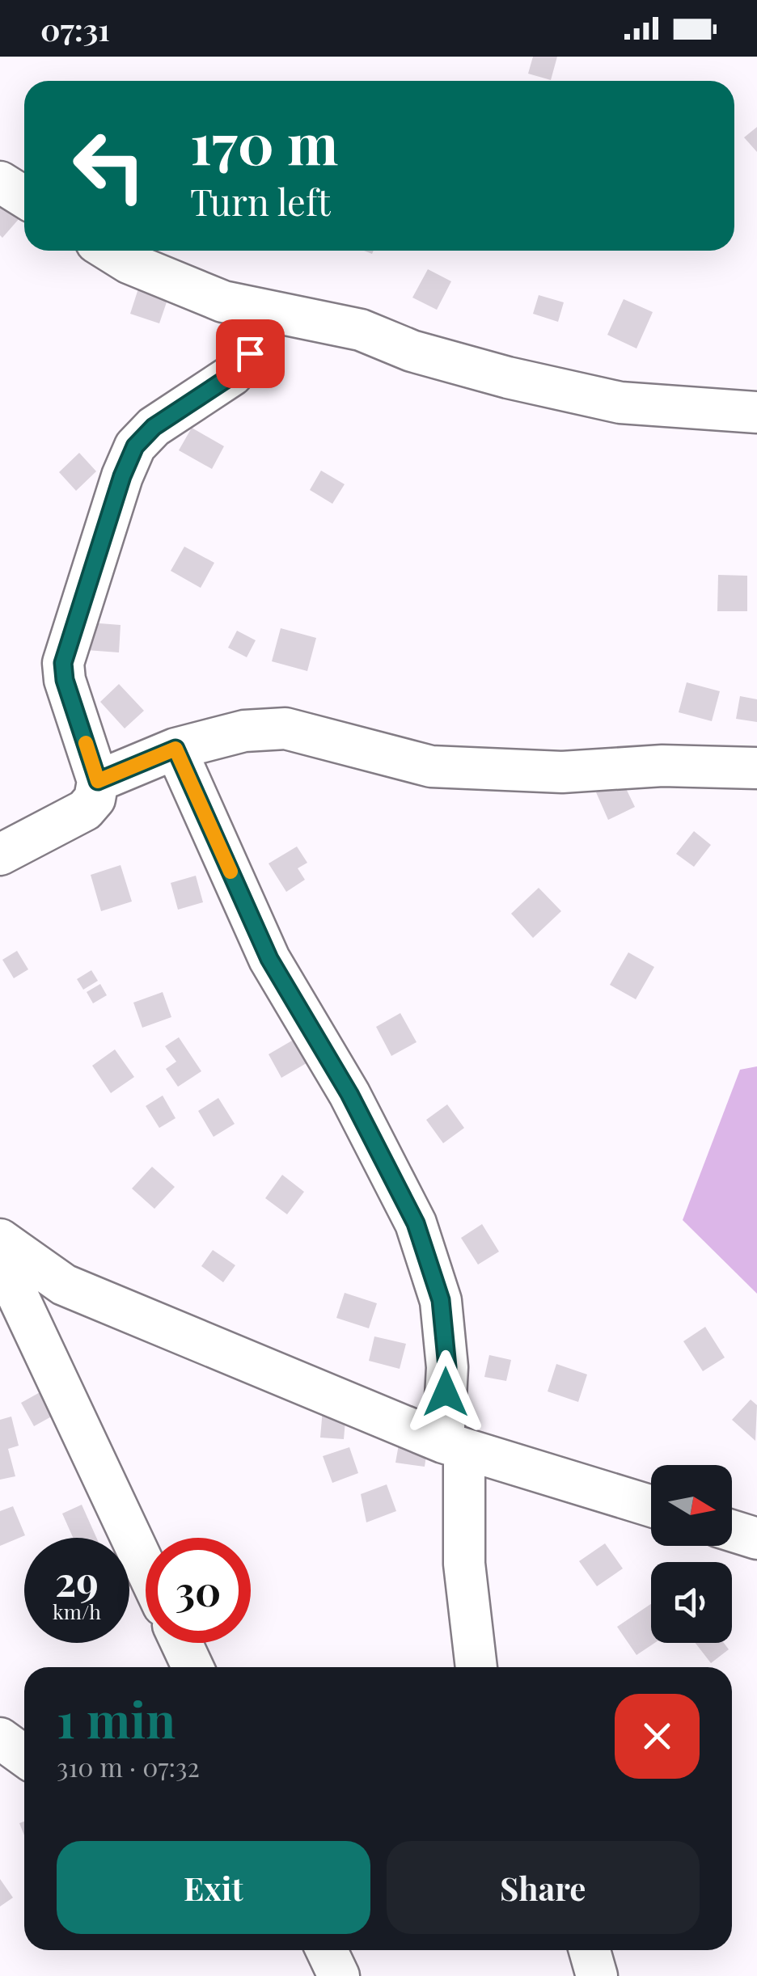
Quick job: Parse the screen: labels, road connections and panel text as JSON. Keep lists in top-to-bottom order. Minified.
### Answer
{"north":"right","page":{"status":"07:31","turn":["170 m","Turn left"],"speed":"29 km/h","limit":"30","heading":["1 min","310 m · 07:32"],"buttons":["Exit","Share"]}}
